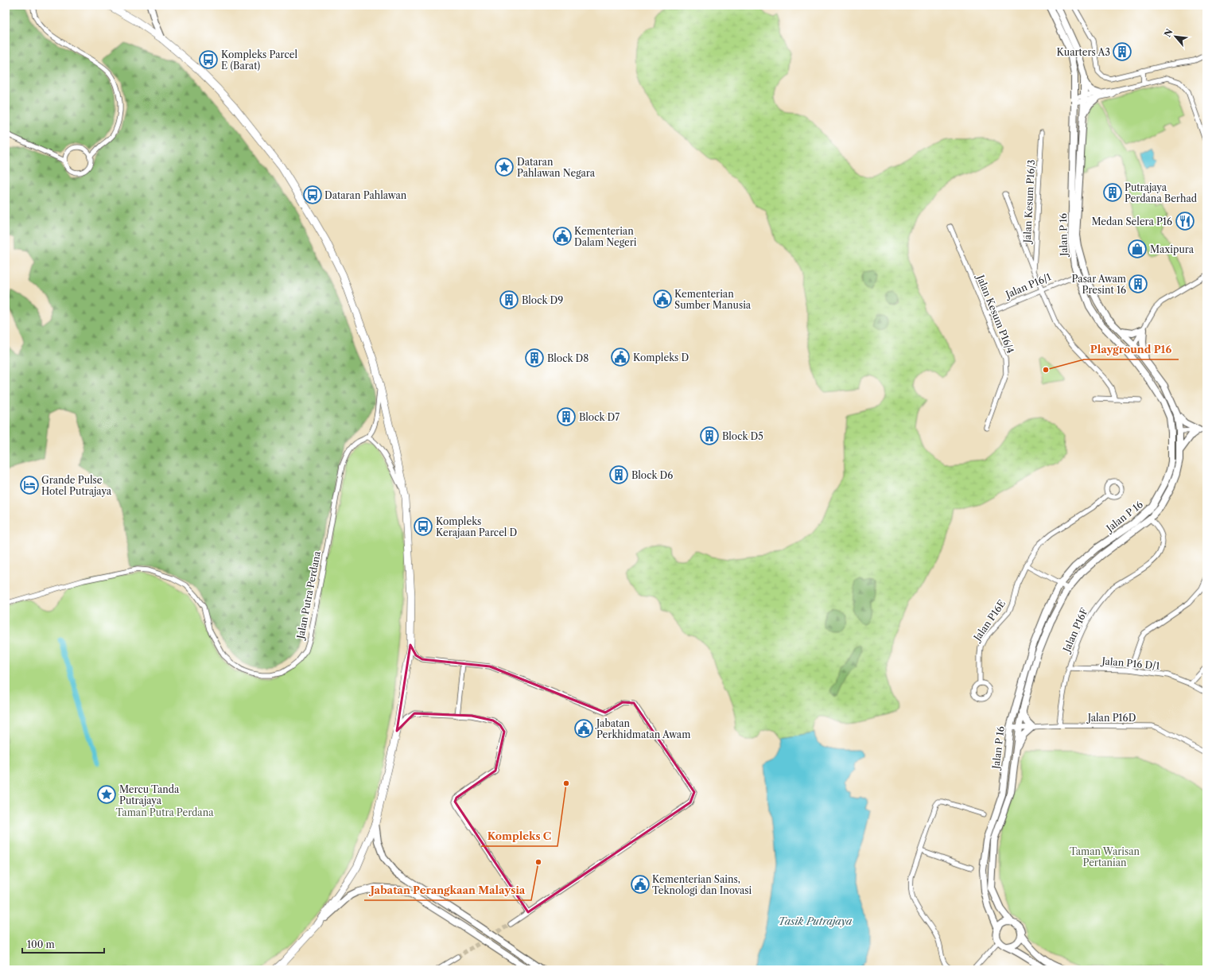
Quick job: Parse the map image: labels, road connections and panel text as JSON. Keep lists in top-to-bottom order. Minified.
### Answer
{"streets":{"street":["Jalan Kesum P16/3","Jalan P 16","Jalan P16/1","Jalan Kesum P16/4","Jalan Putra Perdana","Jalan P16E","Jalan P16F","Jalan P16 D/1","Jalan P16D"]},"crossings":[["Jalan Kesum P16/3","Jalan P16/1"],["Jalan P 16","Jalan P16/1"],["Jalan P 16","Jalan P16F"],["Jalan P 16","Jalan P16D"],["Jalan P16/1","Jalan Kesum P16/4"],["Jalan P16F","Jalan P16 D/1"],["Jalan P16F","Jalan P16D"]],"water":["Tasik Putrajaya"],"parks":["Taman Putra Perdana","Taman Warisan Pertanian"],"places":{"building":["Kuarters A3","Putrajaya Perdana Berhad","Pasar Awam Presint 16","Block D9","Block D8","Block D7","Block D5","Block D6"],"bus stop":["Kompleks Parcel E (Barat)","Dataran Pahlawan","Kompleks Kerajaan Parcel D"],"place":["Dataran Pahlawan Negara","Mercu Tanda Putrajaya"],"restaurant":["Medan Selera P16"],"public building":["Kementerian Dalam Negeri","Kementerian Sumber Manusia","Kompleks D","Jabatan Perkhidmatan Awam","Kementerian Sains, Teknologi dan Inovasi"],"shop":["Maxipura"],"other":["Playground P16","Kompleks C","Jabatan Perangkaan Malaysia"],"hotel":["Grande Pulse Hotel Putrajaya"]},"scale_bar":"100 m","north":"top left"}
